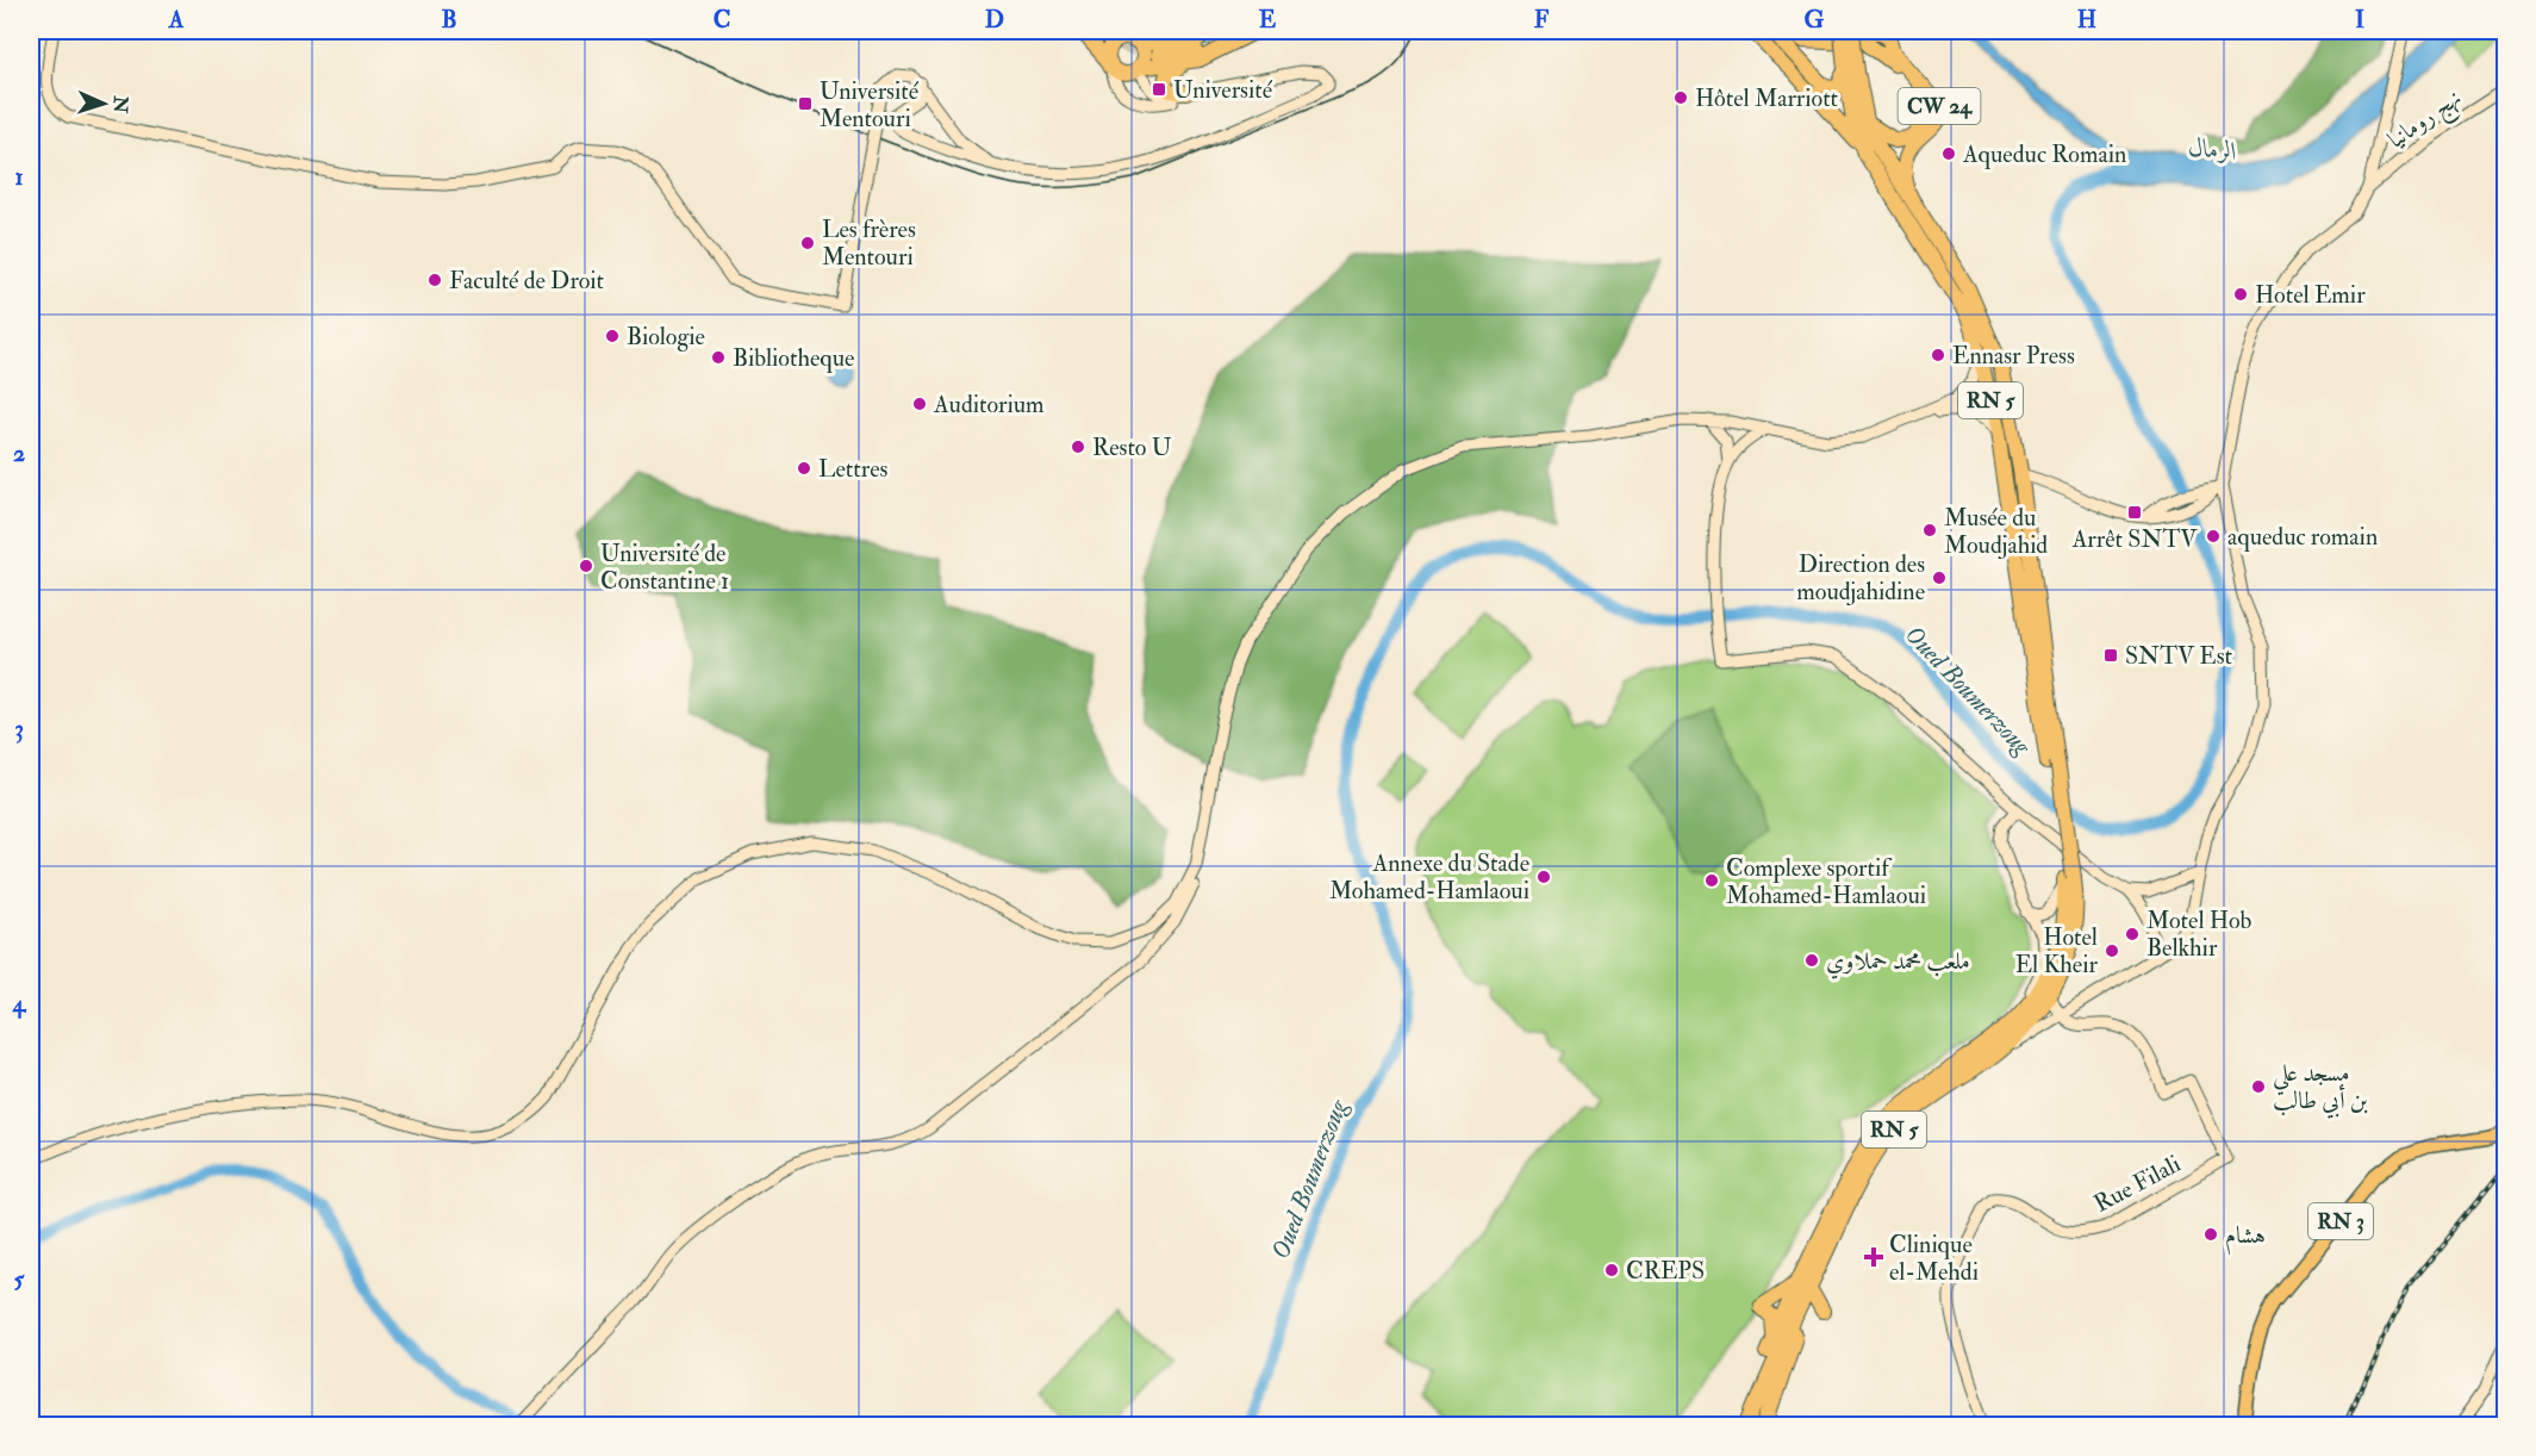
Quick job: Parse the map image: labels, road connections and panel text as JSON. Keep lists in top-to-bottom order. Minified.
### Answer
{"streets":{"highway":["CW 24","RN 5"],"main road":["RN 3"],"street":["نهج رومانيا","Rue Filali"]},"crossings":[["CW 24","RN 5"]],"water":["الرمال","Oued Boumerzoug"],"places":{"transit":["Université","Université Mentouri","Arrêt SNTV","SNTV Est"],"other":["Hôtel Marriott","Aqueduc Romain","Les frères Mentouri","Faculté de Droit","Hotel Emir","Biologie","Ennasr Press","Bibliotheque","Auditorium","Resto U","Lettres","Musée du Moudjahid","aqueduc romain","Université de Constantine 1","Direction des moudjahidine","Annexe du Stade Mohamed-Hamlaoui","Complexe sportif Mohamed-Hamlaoui","Motel Hob Belkhir","Hotel El Kheir","ملعب محمد حملاوي","مسجد علي بن أبي طالب","هشام","CREPS"],"health":["Clinique el-Mehdi"]},"north":"right","grid":{"columns":["A","B","C","D","E","F","G","H","I"],"rows":["1","2","3","4","5"]}}
